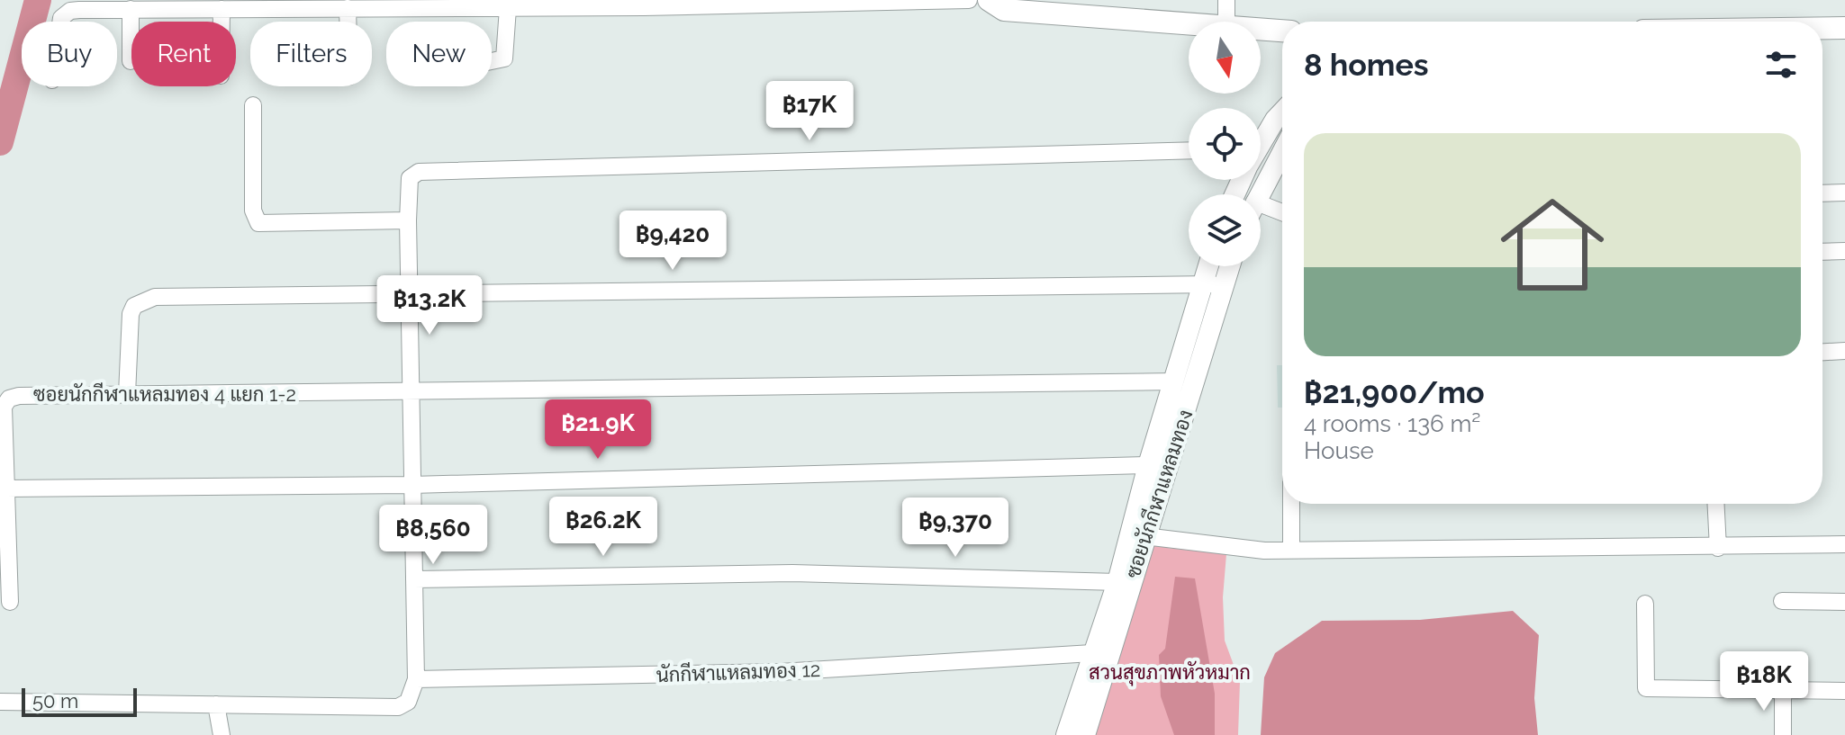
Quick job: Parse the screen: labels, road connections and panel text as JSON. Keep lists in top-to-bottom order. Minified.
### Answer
{"streets":{"street":["ซอยนักกีฬาแหลมทอง 4 แยก 1-2","ซอยนักกีฬาแหลมทอง","นักกีฬาแหลมทอง 12"]},"crossings":[["ซอยนักกีฬาแหลมทอง 4 แยก 1-2","ซอยนักกีฬาแหลมทอง"],["ซอยนักกีฬาแหลมทอง","นักกีฬาแหลมทอง 12"]],"parks":["สวนสุขภาพหัวหมาก"],"scale_bar":"50 m","north":"bottom","page":{"chip":["Buy","Rent","Filters","New"],"heading":"8 homes","price":["฿17K","฿9,420","฿13.2K","฿21.9K","฿26.2K","฿9,370","฿8,560","฿18K"],"list":[{"name":"฿21,900/mo","note":"4 rooms · 136 m² · House"}],"scale":"50 m"}}
